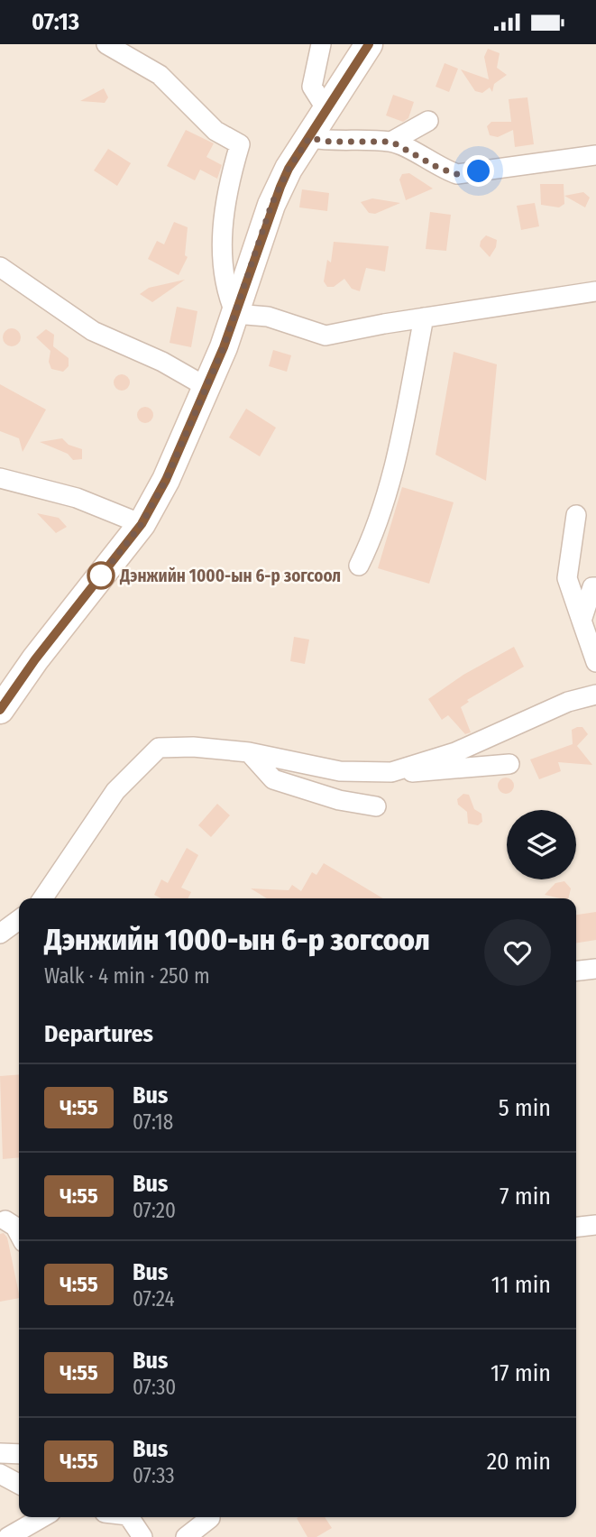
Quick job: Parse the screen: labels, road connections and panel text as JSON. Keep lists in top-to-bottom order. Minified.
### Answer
{"places":["Дэнжийн 1000-ын 6-р зогсоол"],"lines":["bus line Ч:55"],"page":{"status":"07:13","heading":[["Дэнжийн 1000-ын 6-р зогсоол","Walk · 4 min · 250 m"],"Departures"],"list":[{"mark":"Ч:55","name":"Bus","note":"07:18","value":"5 min"},{"mark":"Ч:55","name":"Bus","note":"07:20","value":"7 min"},{"mark":"Ч:55","name":"Bus","note":"07:24","value":"11 min"},{"mark":"Ч:55","name":"Bus","note":"07:30","value":"17 min"},{"mark":"Ч:55","name":"Bus","note":"07:33","value":"20 min"}]}}
